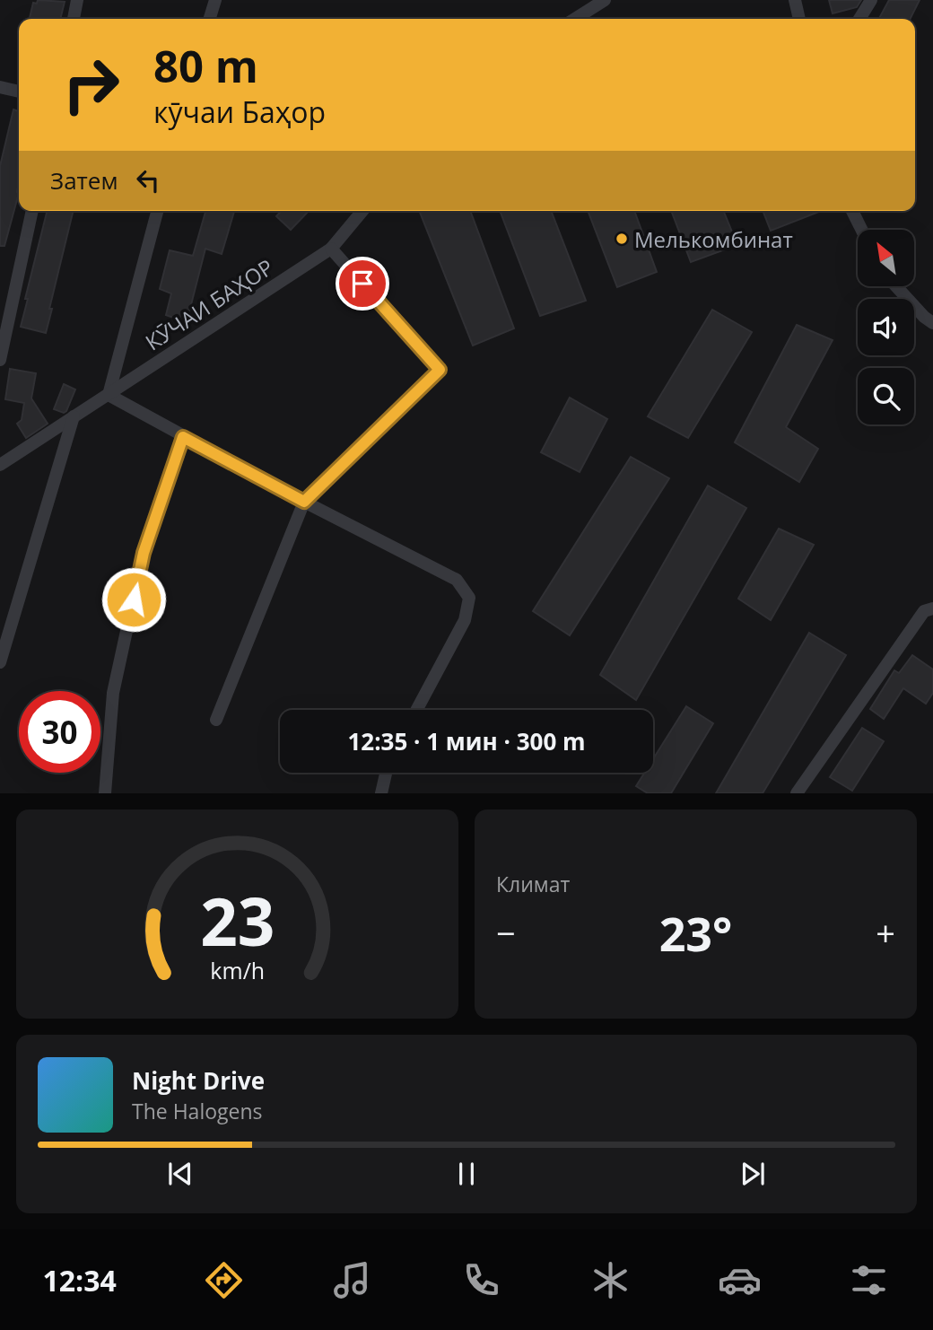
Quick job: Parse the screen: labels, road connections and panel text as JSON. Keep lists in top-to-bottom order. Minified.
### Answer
{"streets":{"street":["КӮЧАИ БАҲОР"]},"places":["Мелькомбинат"],"north":"top left","page":{"turn":["80 m","кӯчаи Баҳор"],"then":"Затем","limit":"30","trip":"12:35 · 1 мин · 300 m","tile":"Климат","heat":["−","23°","+"],"song":["Night Drive","The Halogens"],"tabs":"12:34","gauge":["23","km/h"]}}
